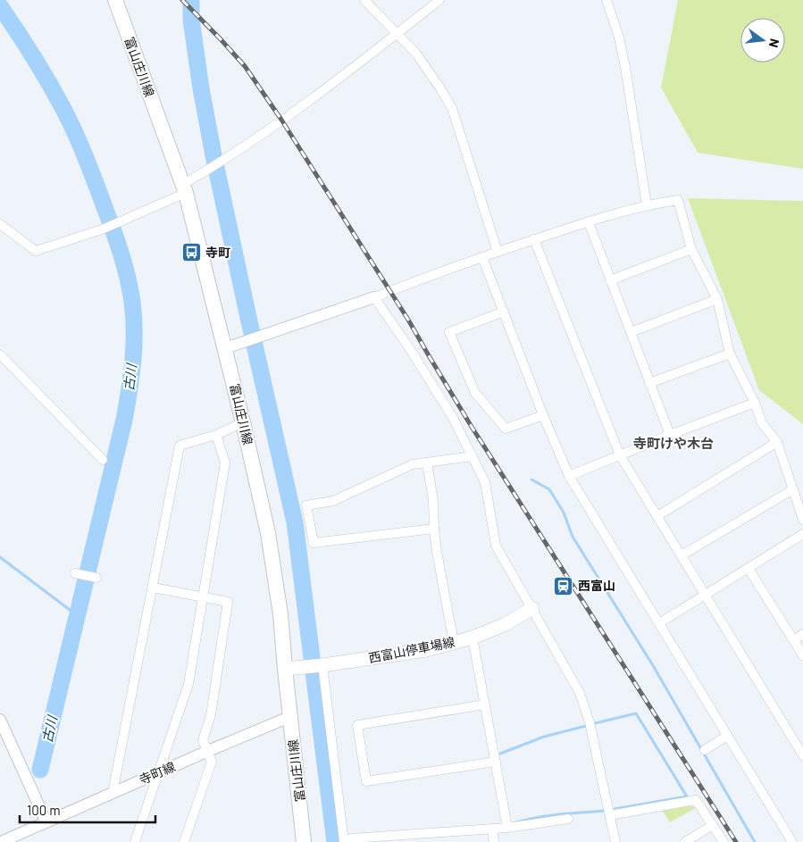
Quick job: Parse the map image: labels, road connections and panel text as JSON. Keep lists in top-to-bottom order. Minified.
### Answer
{"streets":{"main road":["富山庄川線","西富山停車場線"],"street":["寺町線"]},"crossings":[["富山庄川線","西富山停車場線"],["富山庄川線","寺町線"]],"districts":["寺町けや木台"],"water":["古川"],"places":{"bus stop":["寺町"],"station":["西富山"]},"scale_bar":"100 m","north":"right"}
